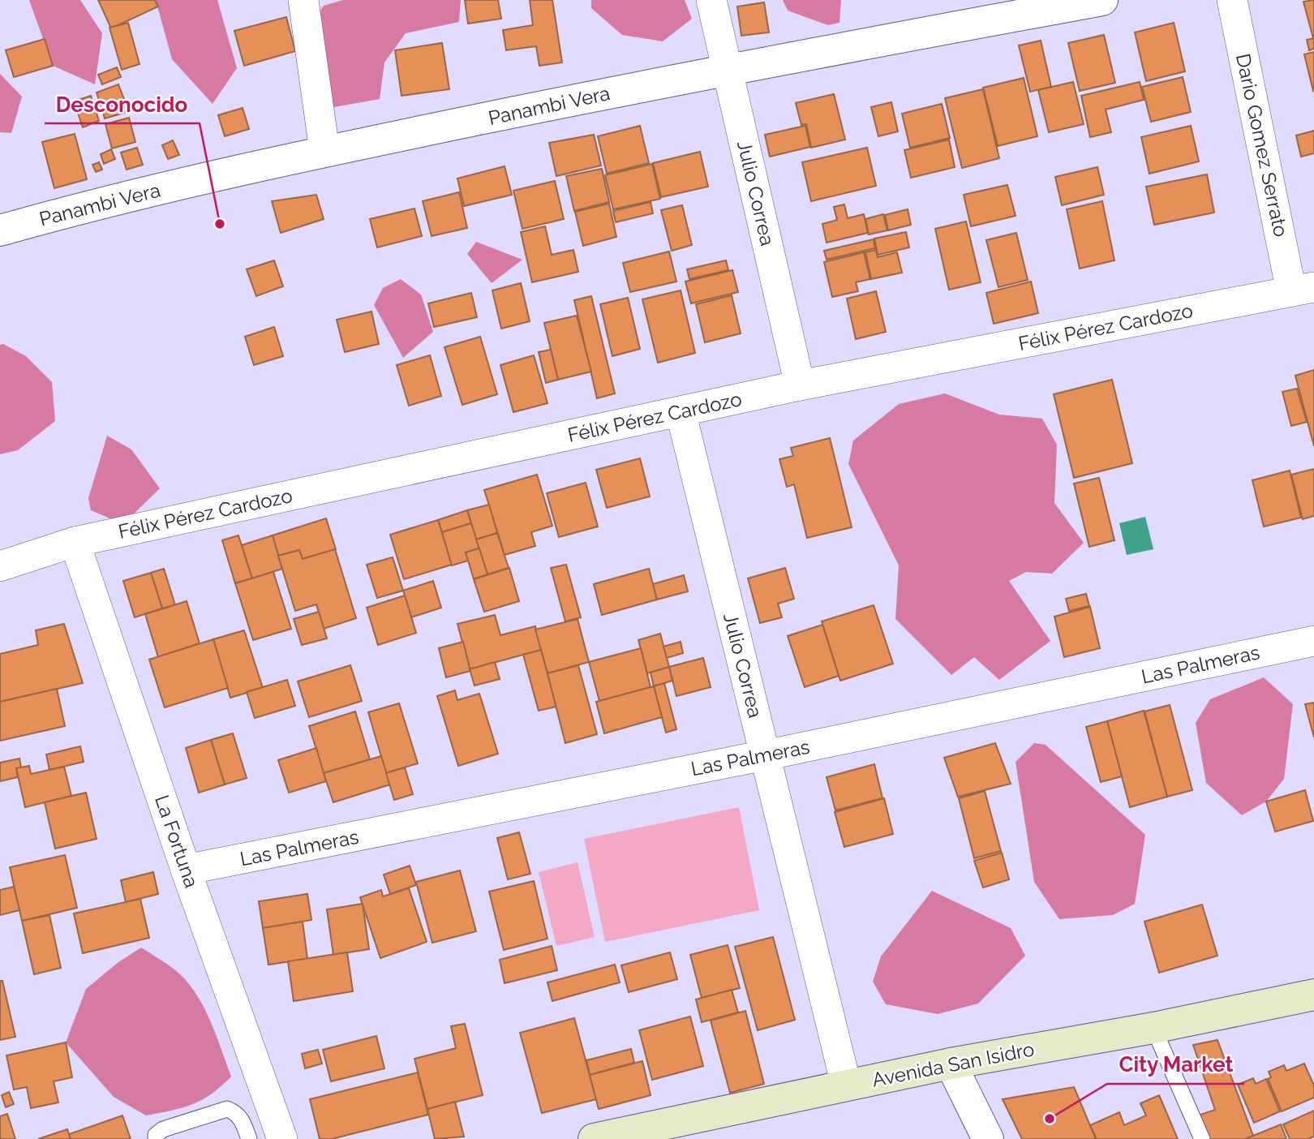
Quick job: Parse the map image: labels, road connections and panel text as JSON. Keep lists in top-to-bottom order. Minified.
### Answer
{"streets":{"main road":["Avenida San Isidro"],"street":["Panambi Vera","Dario Gomez Serrato","Julio Correa","Félix Pérez Cardozo","Las Palmeras","La Fortuna"]},"crossings":[["Panambi Vera","Julio Correa"],["Dario Gomez Serrato","Félix Pérez Cardozo"],["Julio Correa","Félix Pérez Cardozo"],["Julio Correa","Las Palmeras"],["Julio Correa","Avenida San Isidro"],["Félix Pérez Cardozo","La Fortuna"],["Las Palmeras","La Fortuna"]],"places":["Desconocido","City Market"]}
